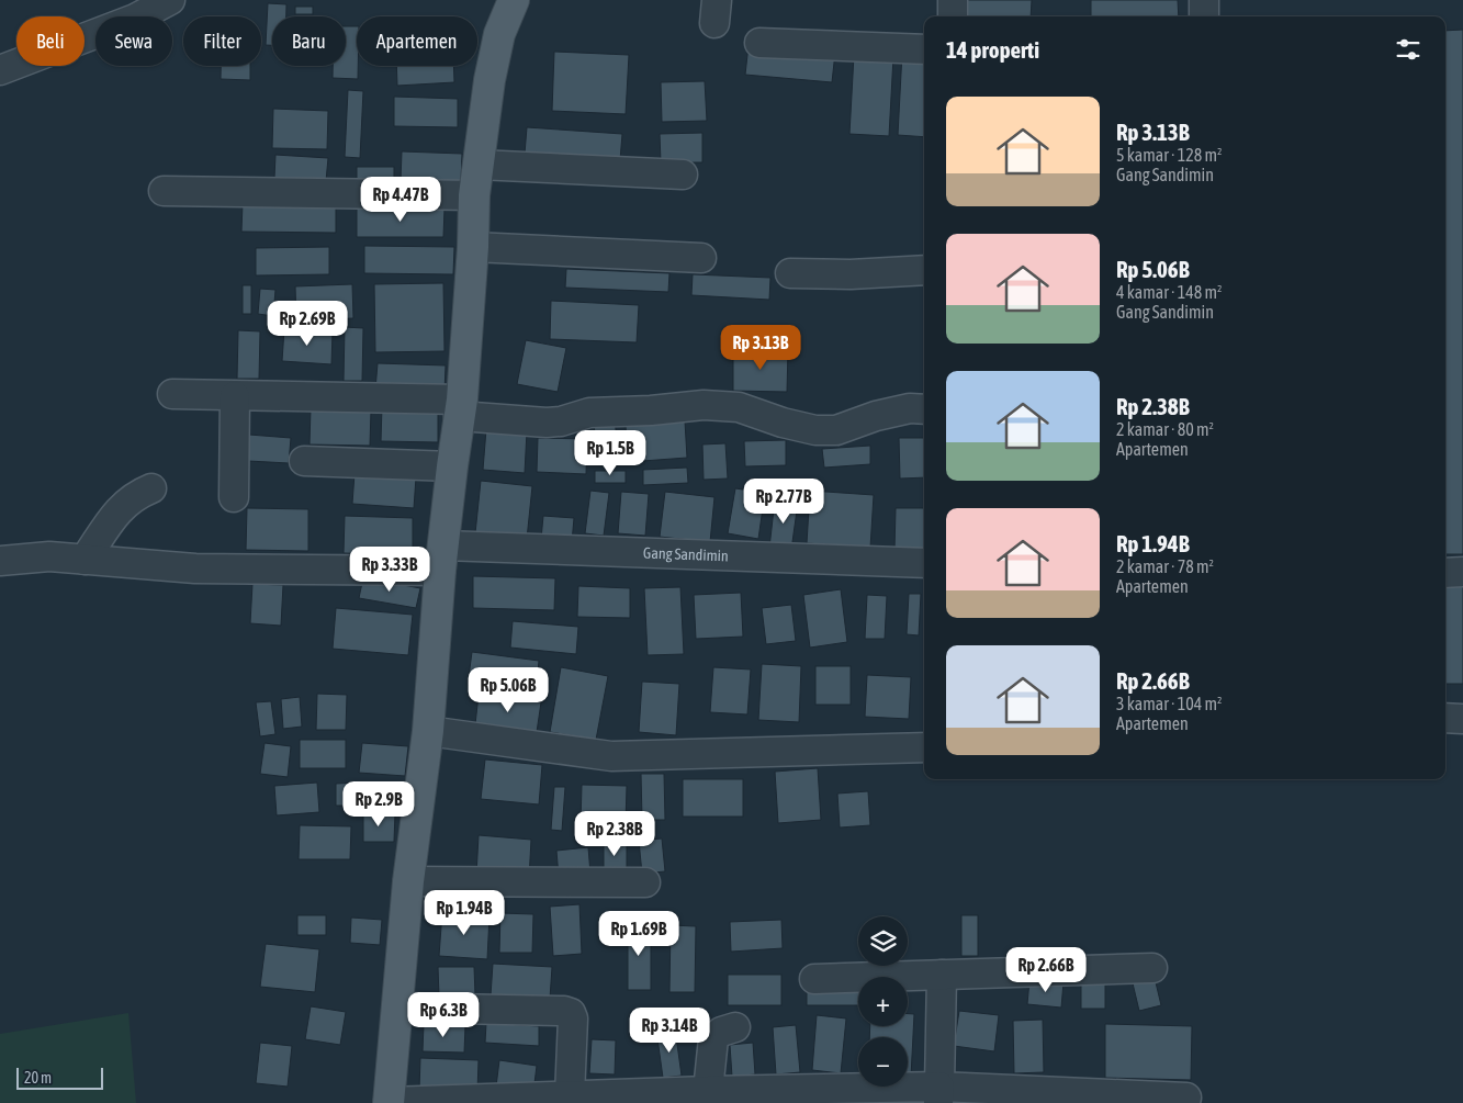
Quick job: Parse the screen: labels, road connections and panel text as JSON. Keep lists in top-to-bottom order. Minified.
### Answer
{"streets":{"street":["Gang Sandimin"]},"scale_bar":"20 m","page":{"chip":["Beli","Sewa","Filter","Baru","Apartemen"],"heading":"14 properti","list":[{"name":"Rp 3.13B","note":"5 kamar · 128 m² · Gang Sandimin"},{"name":"Rp 5.06B","note":"4 kamar · 148 m² · Gang Sandimin"},{"name":"Rp 2.38B","note":"2 kamar · 80 m² · Apartemen"},{"name":"Rp 1.94B","note":"2 kamar · 78 m² · Apartemen"},{"name":"Rp 2.66B","note":"3 kamar · 104 m² · Apartemen"}],"price":["Rp 4.47B","Rp 2.69B","Rp 3.13B","Rp 1.5B","Rp 2.77B","Rp 3.33B","Rp 5.06B","Rp 2.9B","Rp 2.38B","Rp 1.94B","Rp 1.69B","Rp 2.66B","Rp 6.3B","Rp 3.14B"],"map_buttons":["+","−"],"scale":"20 m"}}
